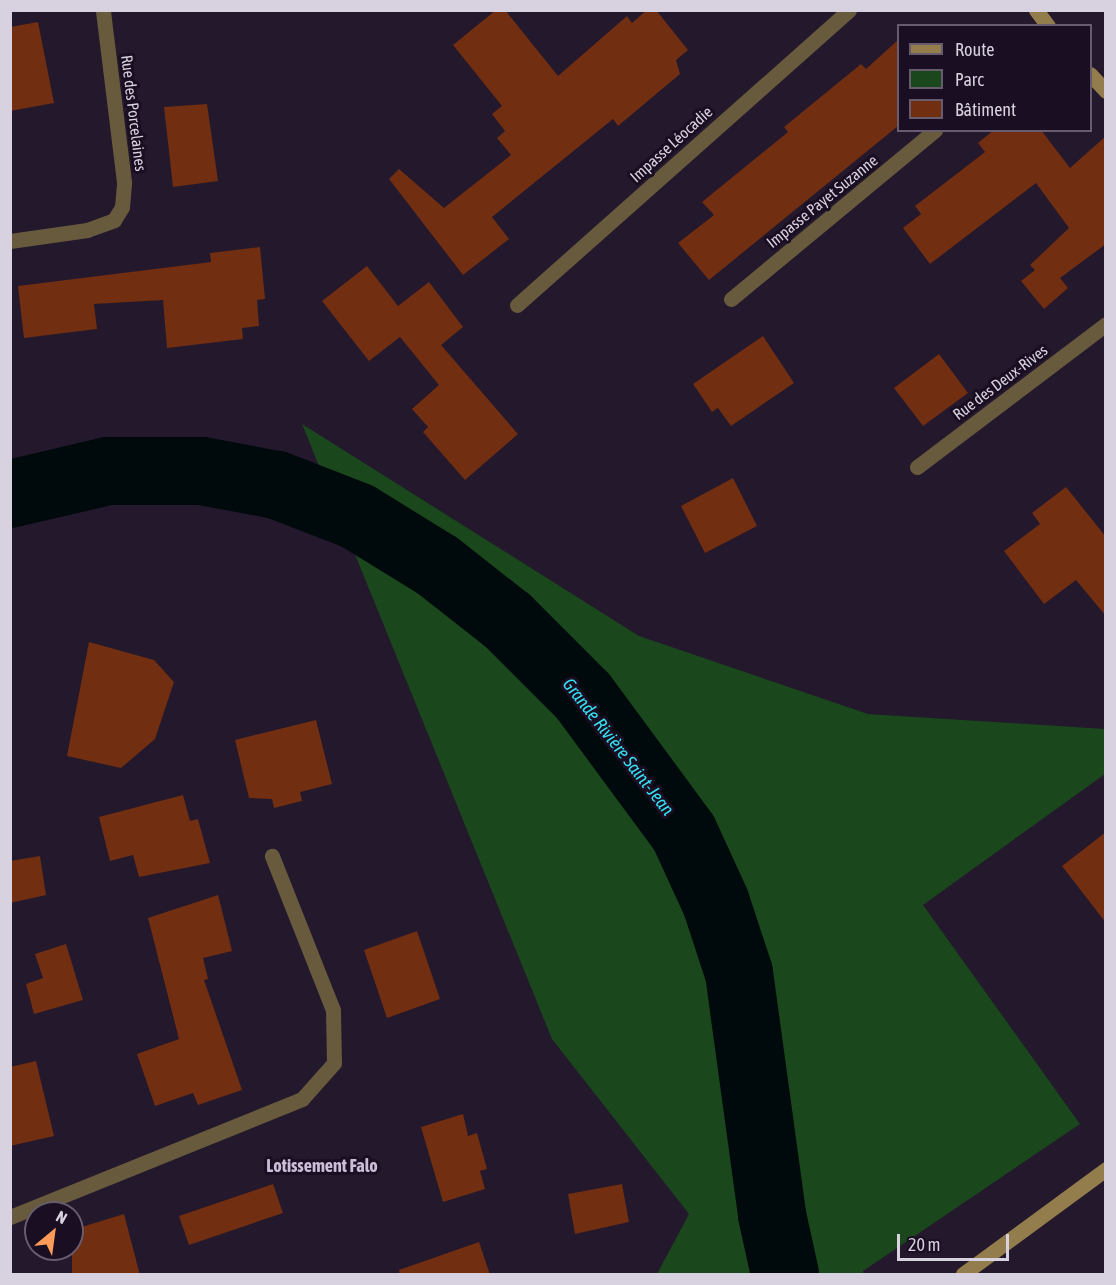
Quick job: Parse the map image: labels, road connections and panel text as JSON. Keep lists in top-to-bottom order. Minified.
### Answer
{"streets":{"street":["Rue des Porcelaines","Impasse Léocadie","Impasse Payet Suzanne","Rue des Deux-Rives"]},"districts":["Lotissement Falo"],"water":["Grande Rivière Saint-Jean"],"legend":["Route","Parc","Bâtiment"],"scale_bar":"20 m","north":"top right"}
